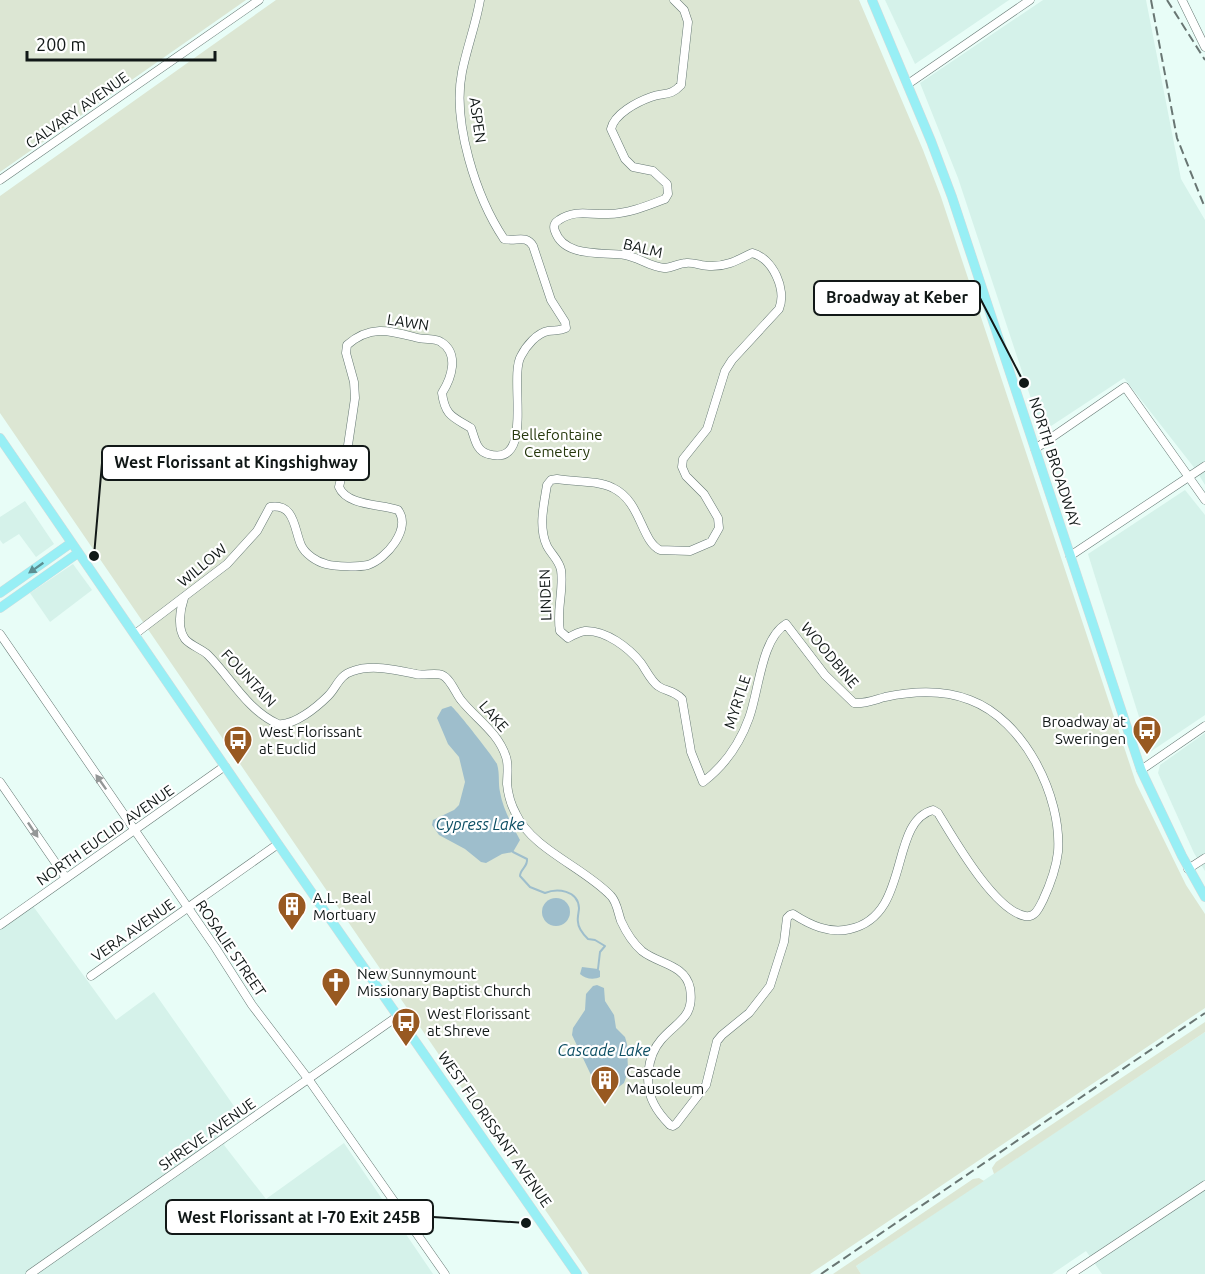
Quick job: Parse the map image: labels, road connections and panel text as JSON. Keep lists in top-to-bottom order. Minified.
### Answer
{"streets":{"main road":["NORTH BROADWAY","WEST FLORISSANT AVENUE"],"street":["CALVARY AVENUE","ASPEN","BALM","LAWN","WILLOW","LINDEN","WOODBINE","FOUNTAIN","MYRTLE","LAKE","NORTH EUCLID AVENUE","VERA AVENUE","ROSALIE STREET","SHREVE AVENUE"]},"crossings":[["ASPEN","LAWN"],["BALM","LINDEN"],["LAWN","WILLOW"],["WILLOW","FOUNTAIN"],["WILLOW","WEST FLORISSANT AVENUE"],["LINDEN","MYRTLE"],["WOODBINE","MYRTLE"],["WOODBINE","LAKE"],["FOUNTAIN","LAKE"],["NORTH EUCLID AVENUE","ROSALIE STREET"],["NORTH EUCLID AVENUE","WEST FLORISSANT AVENUE"],["VERA AVENUE","ROSALIE STREET"],["VERA AVENUE","WEST FLORISSANT AVENUE"],["ROSALIE STREET","SHREVE AVENUE"],["WEST FLORISSANT AVENUE","SHREVE AVENUE"]],"water":["Cypress Lake","Cascade Lake"],"parks":["Bellefontaine Cemetery"],"places":{"other":["Broadway at Keber","West Florissant at Kingshighway","West Florissant at I-70 Exit 245B"],"bus stop":["Broadway at Sweringen","West Florissant at Euclid","West Florissant at Shreve"],"building":["A.L. Beal Mortuary","Cascade Mausoleum"],"church":["New Sunnymount Missionary Baptist Church"]},"scale_bar":"200 m"}
